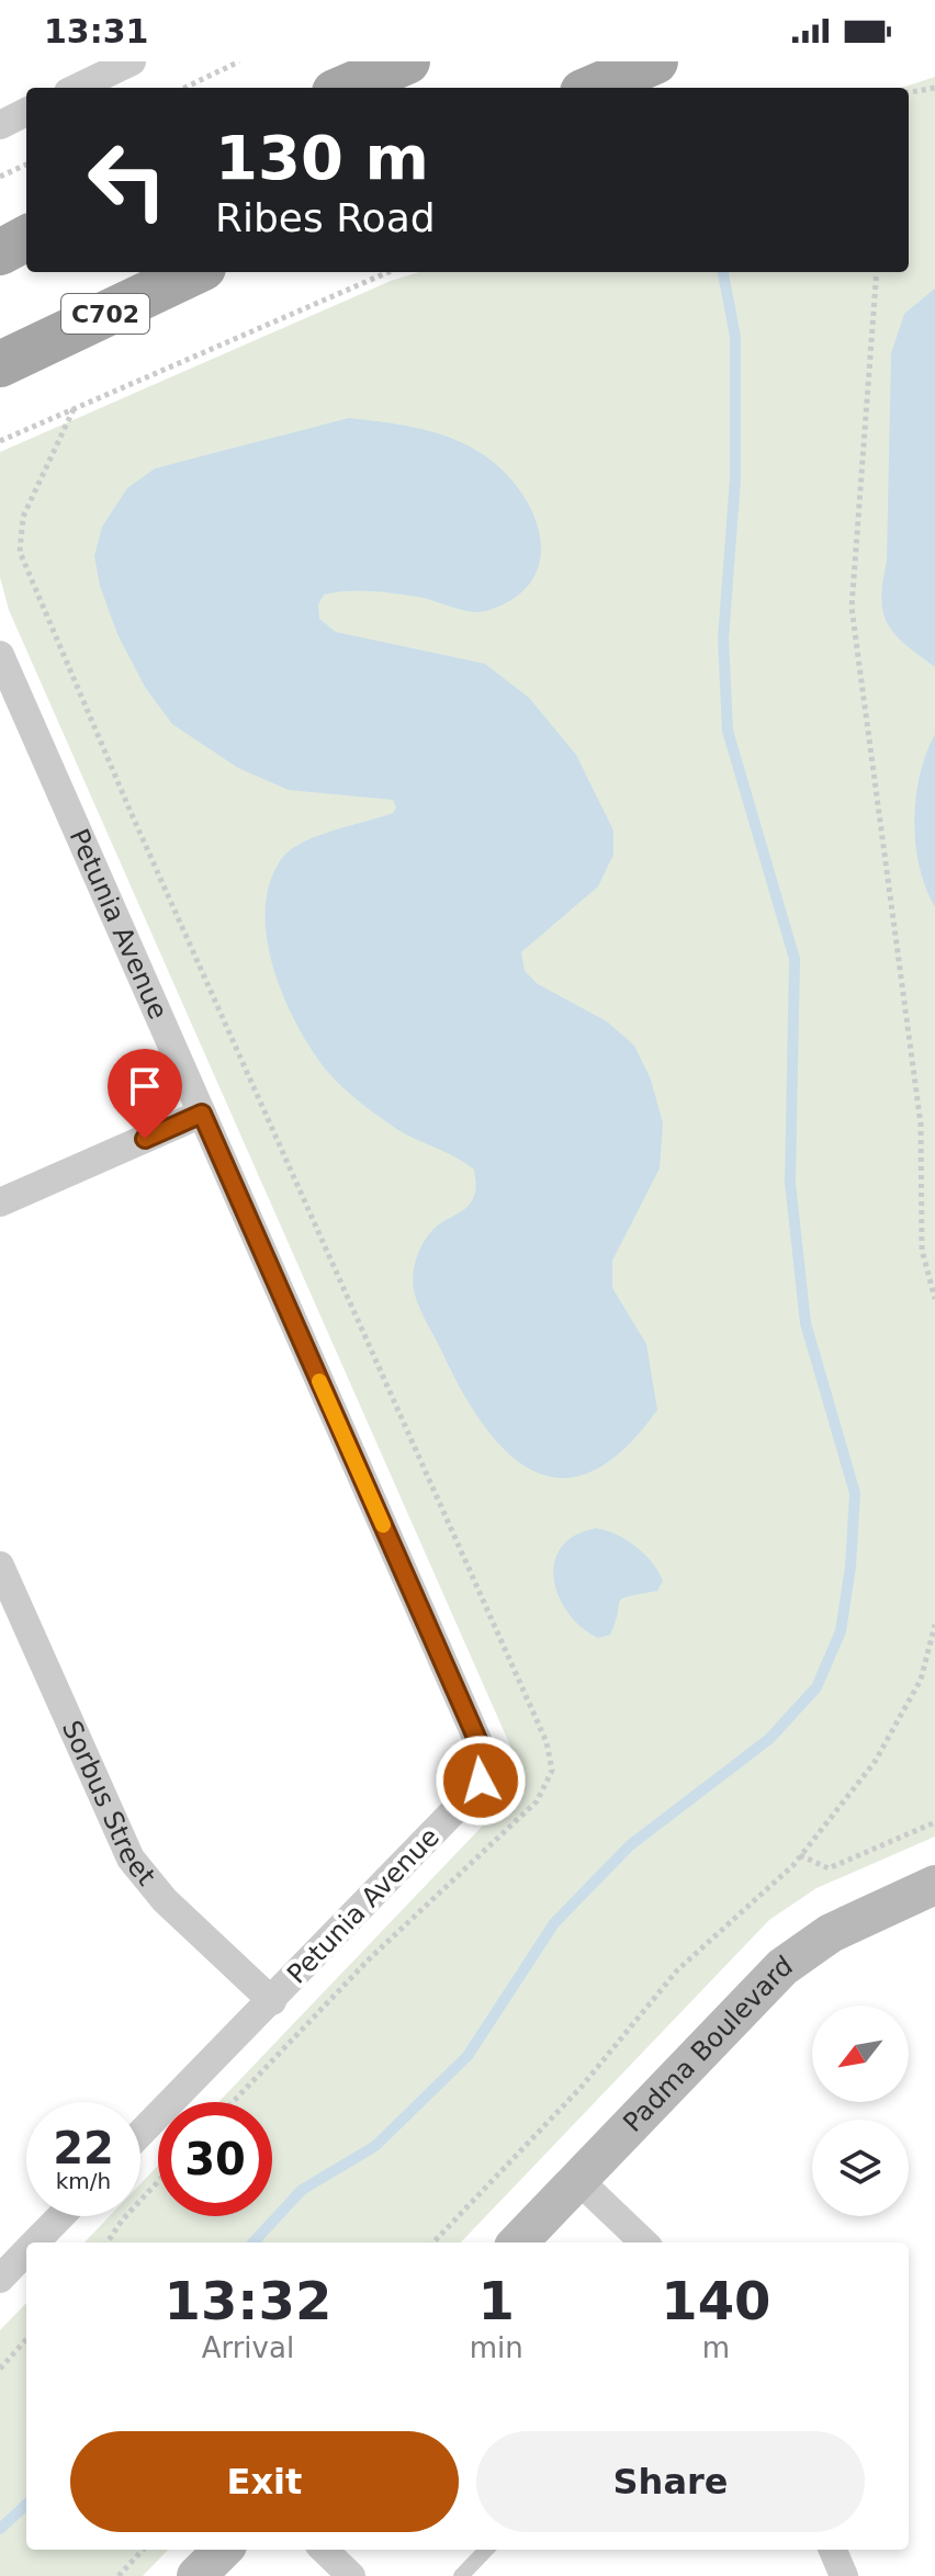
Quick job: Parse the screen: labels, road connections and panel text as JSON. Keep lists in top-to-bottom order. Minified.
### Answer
{"streets":{"main road":["C702"],"street":["Petunia Avenue","Sorbus Street","Padma Boulevard"]},"crossings":[["Petunia Avenue","Sorbus Street"]],"north":"bottom left","page":{"status":"13:31","turn":["130 m","Ribes Road"],"speed":"22 km/h","limit":"30","eta":["13:32","Arrival","1","min","140","m"],"buttons":["Exit","Share"]}}
